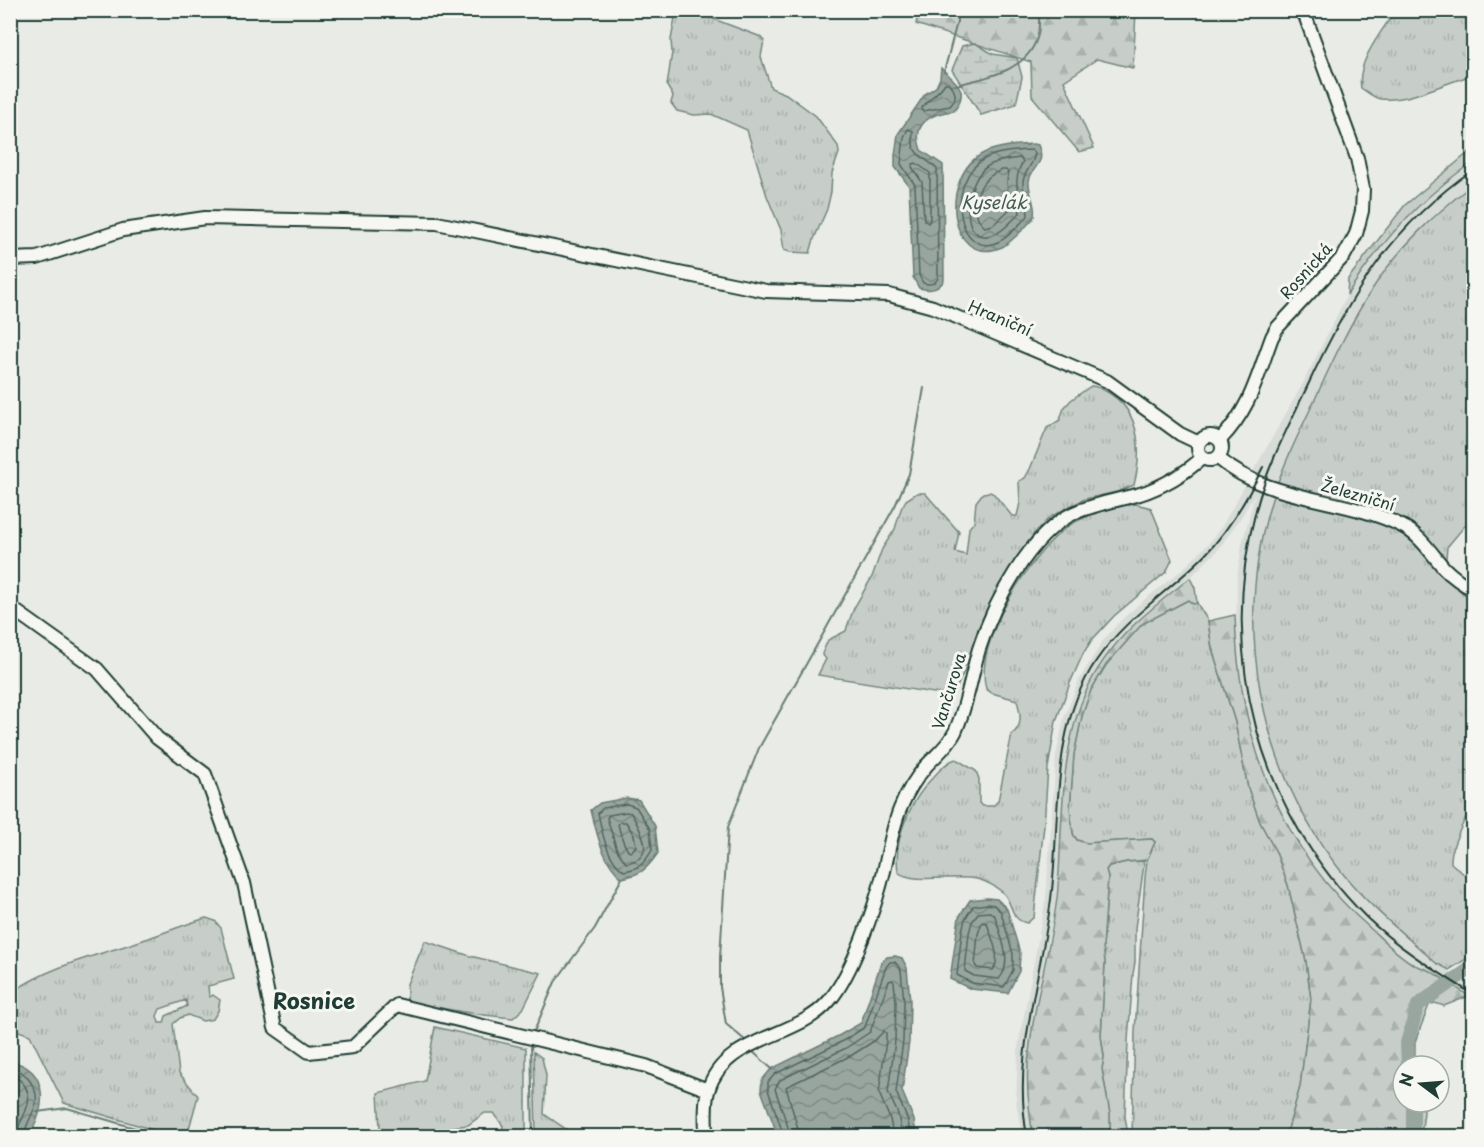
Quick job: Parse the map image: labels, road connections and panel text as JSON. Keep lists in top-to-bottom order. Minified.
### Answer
{"streets":{"street":["Rosnická","Hraniční","Železniční","Vančurova"]},"crossings":[["Rosnická","Hraniční"],["Rosnická","Železniční"],["Rosnická","Vančurova"],["Hraniční","Železniční"],["Hraniční","Vančurova"],["Železniční","Vančurova"]],"districts":["Rosnice"],"water":["Kyselák"],"north":"left"}
